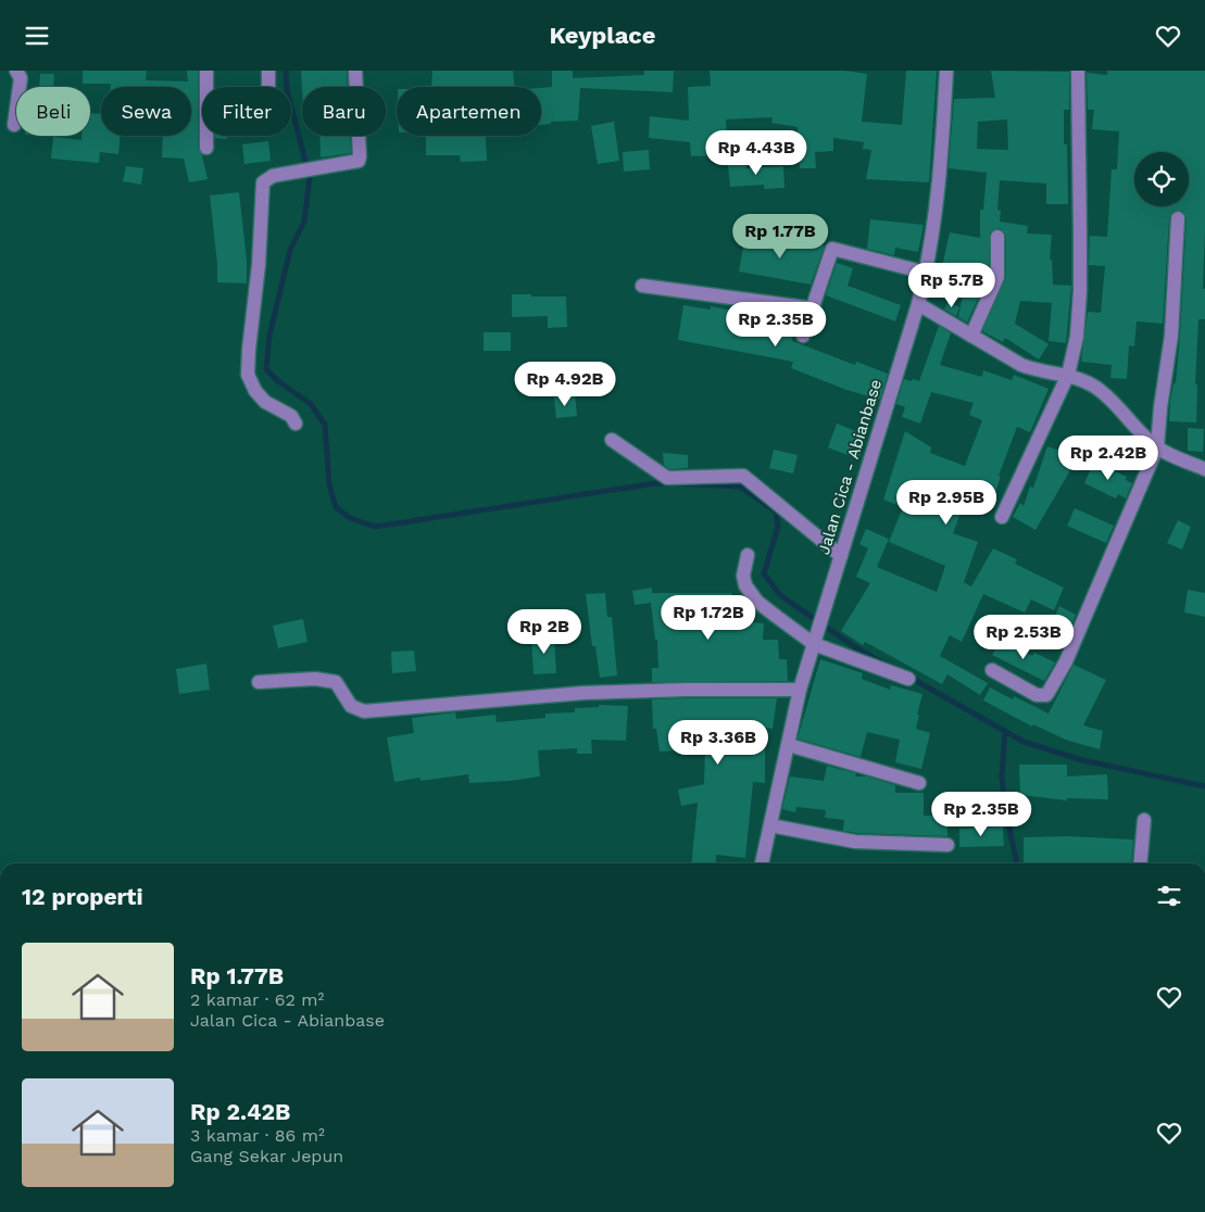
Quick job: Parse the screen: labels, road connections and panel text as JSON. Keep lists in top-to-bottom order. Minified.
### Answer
{"streets":{"street":["Jalan Cica - Abianbase"]},"page":{"header":"Keyplace","chip":["Beli","Sewa","Filter","Baru","Apartemen"],"price":["Rp 4.43B","Rp 1.77B","Rp 5.7B","Rp 2.35B","Rp 4.92B","Rp 2.42B","Rp 2.95B","Rp 1.72B","Rp 2B","Rp 2.53B","Rp 3.36B","Rp 2.35B"],"heading":"12 properti","list":[{"name":"Rp 1.77B","note":"2 kamar · 62 m² · Jalan Cica - Abianbase"},{"name":"Rp 2.42B","note":"3 kamar · 86 m² · Gang Sekar Jepun"}]}}
